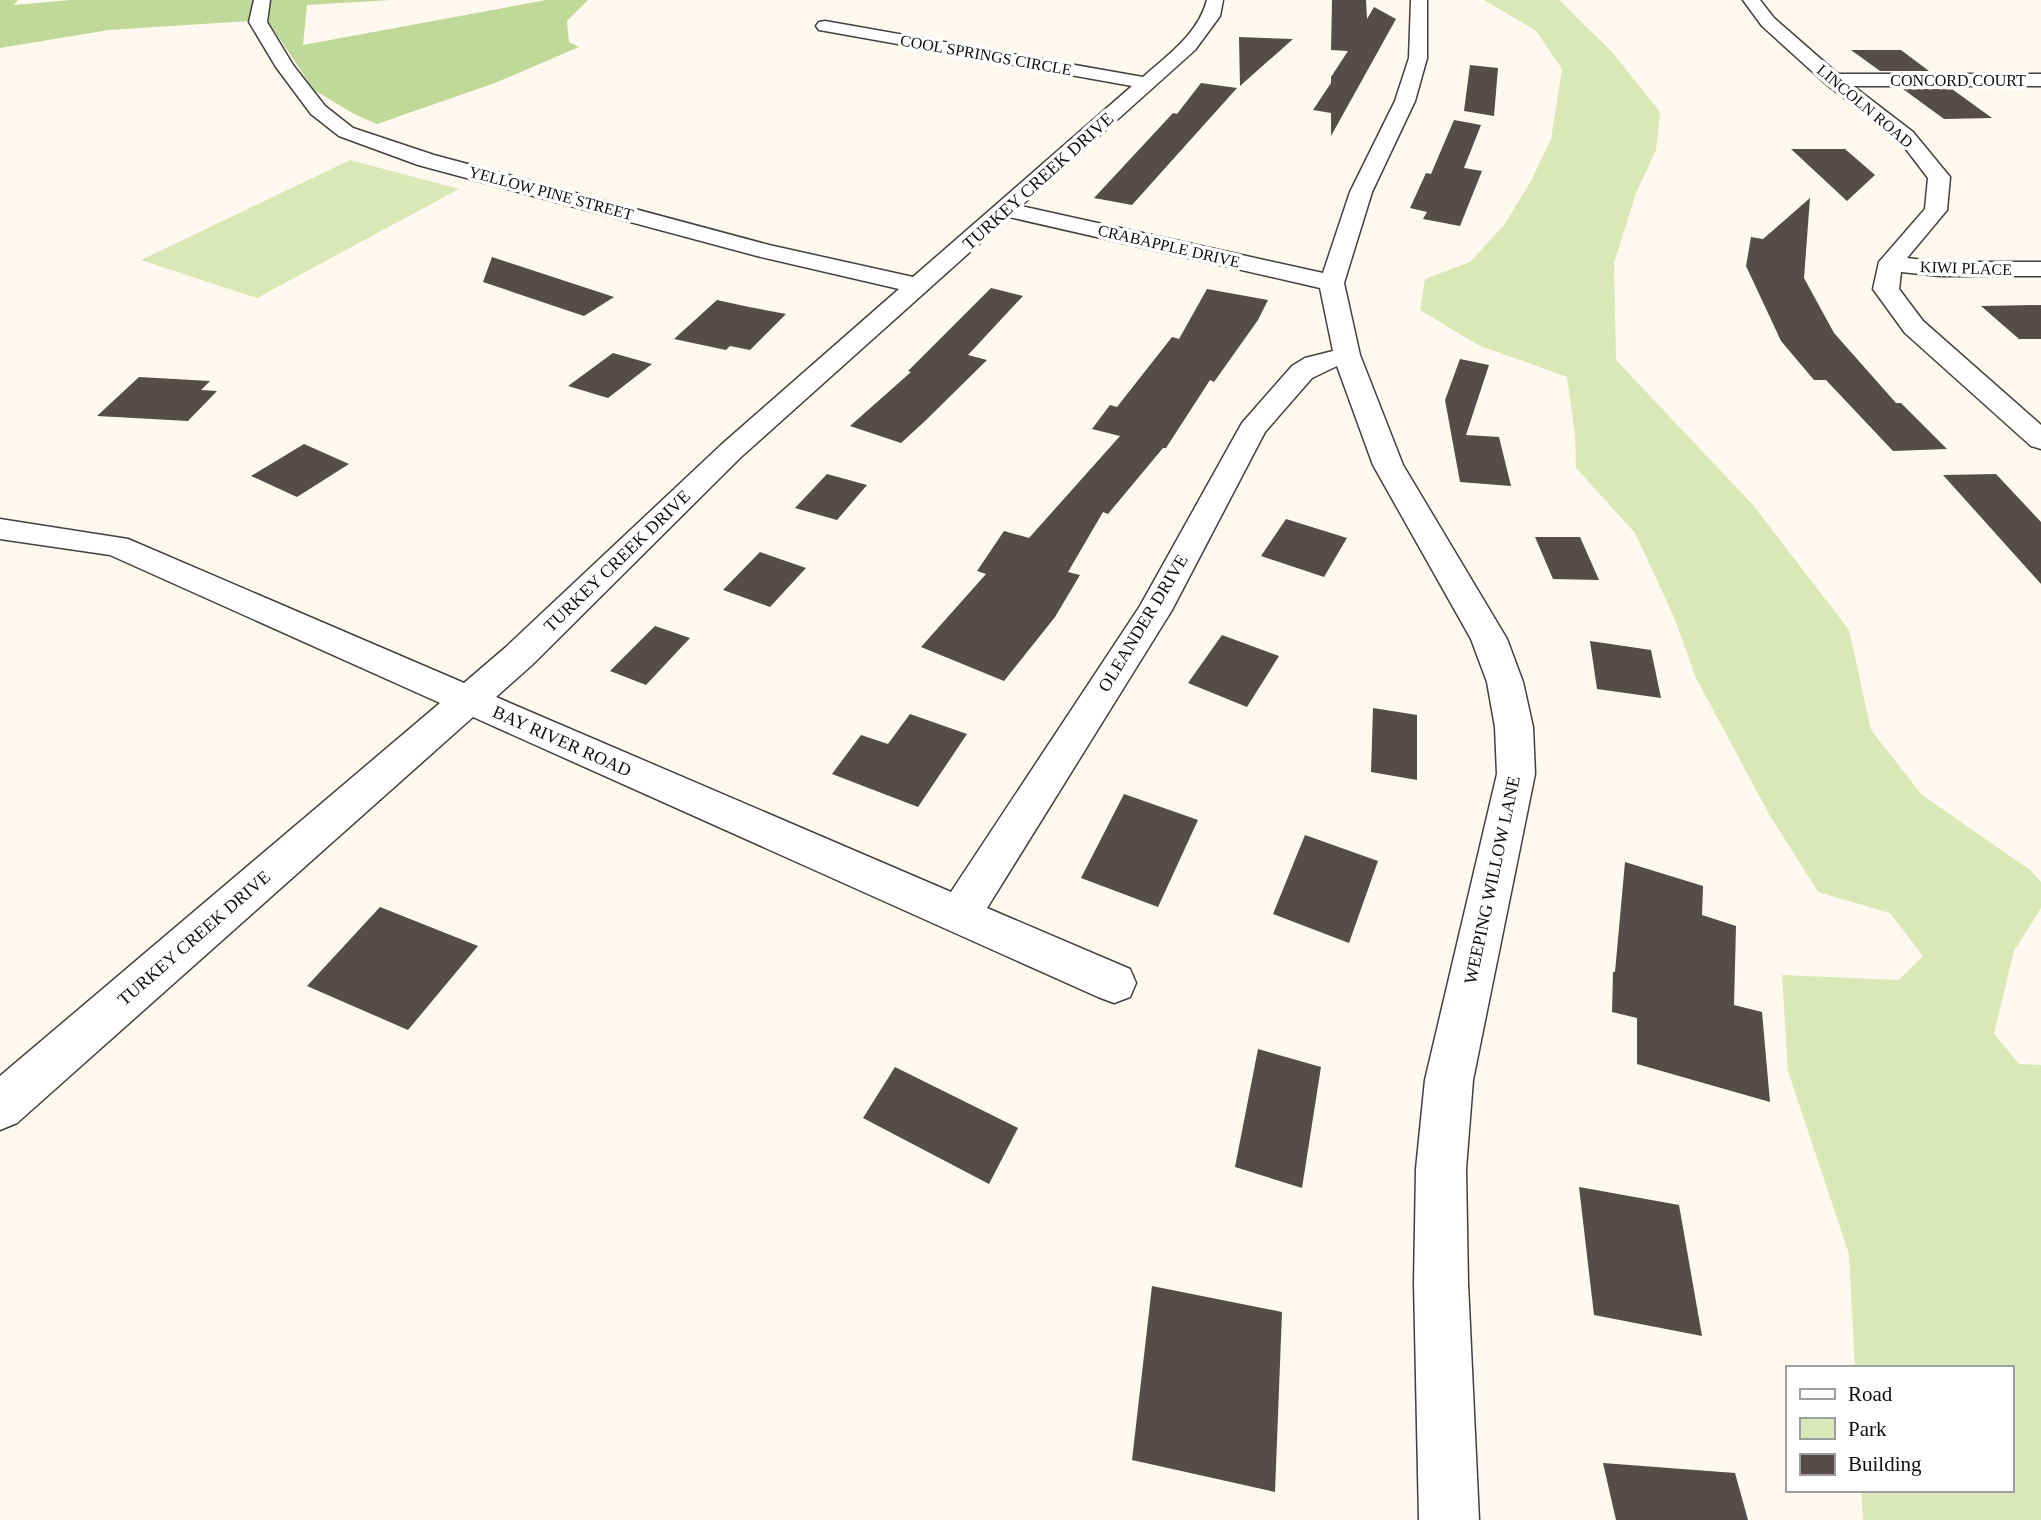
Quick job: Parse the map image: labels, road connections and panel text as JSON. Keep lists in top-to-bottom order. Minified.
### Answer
{"streets":{"street":["COOL SPRINGS CIRCLE","CONCORD COURT","LINCOLN ROAD","TURKEY CREEK DRIVE","YELLOW PINE STREET","CRABAPPLE DRIVE","KIWI PLACE","OLEANDER DRIVE","BAY RIVER ROAD","WEEPING WILLOW LANE"]},"crossings":[["COOL SPRINGS CIRCLE","TURKEY CREEK DRIVE"],["CONCORD COURT","LINCOLN ROAD"],["LINCOLN ROAD","KIWI PLACE"],["TURKEY CREEK DRIVE","YELLOW PINE STREET"],["TURKEY CREEK DRIVE","CRABAPPLE DRIVE"],["TURKEY CREEK DRIVE","BAY RIVER ROAD"],["CRABAPPLE DRIVE","WEEPING WILLOW LANE"],["OLEANDER DRIVE","BAY RIVER ROAD"],["OLEANDER DRIVE","WEEPING WILLOW LANE"]],"legend":["Road","Park","Building"]}
